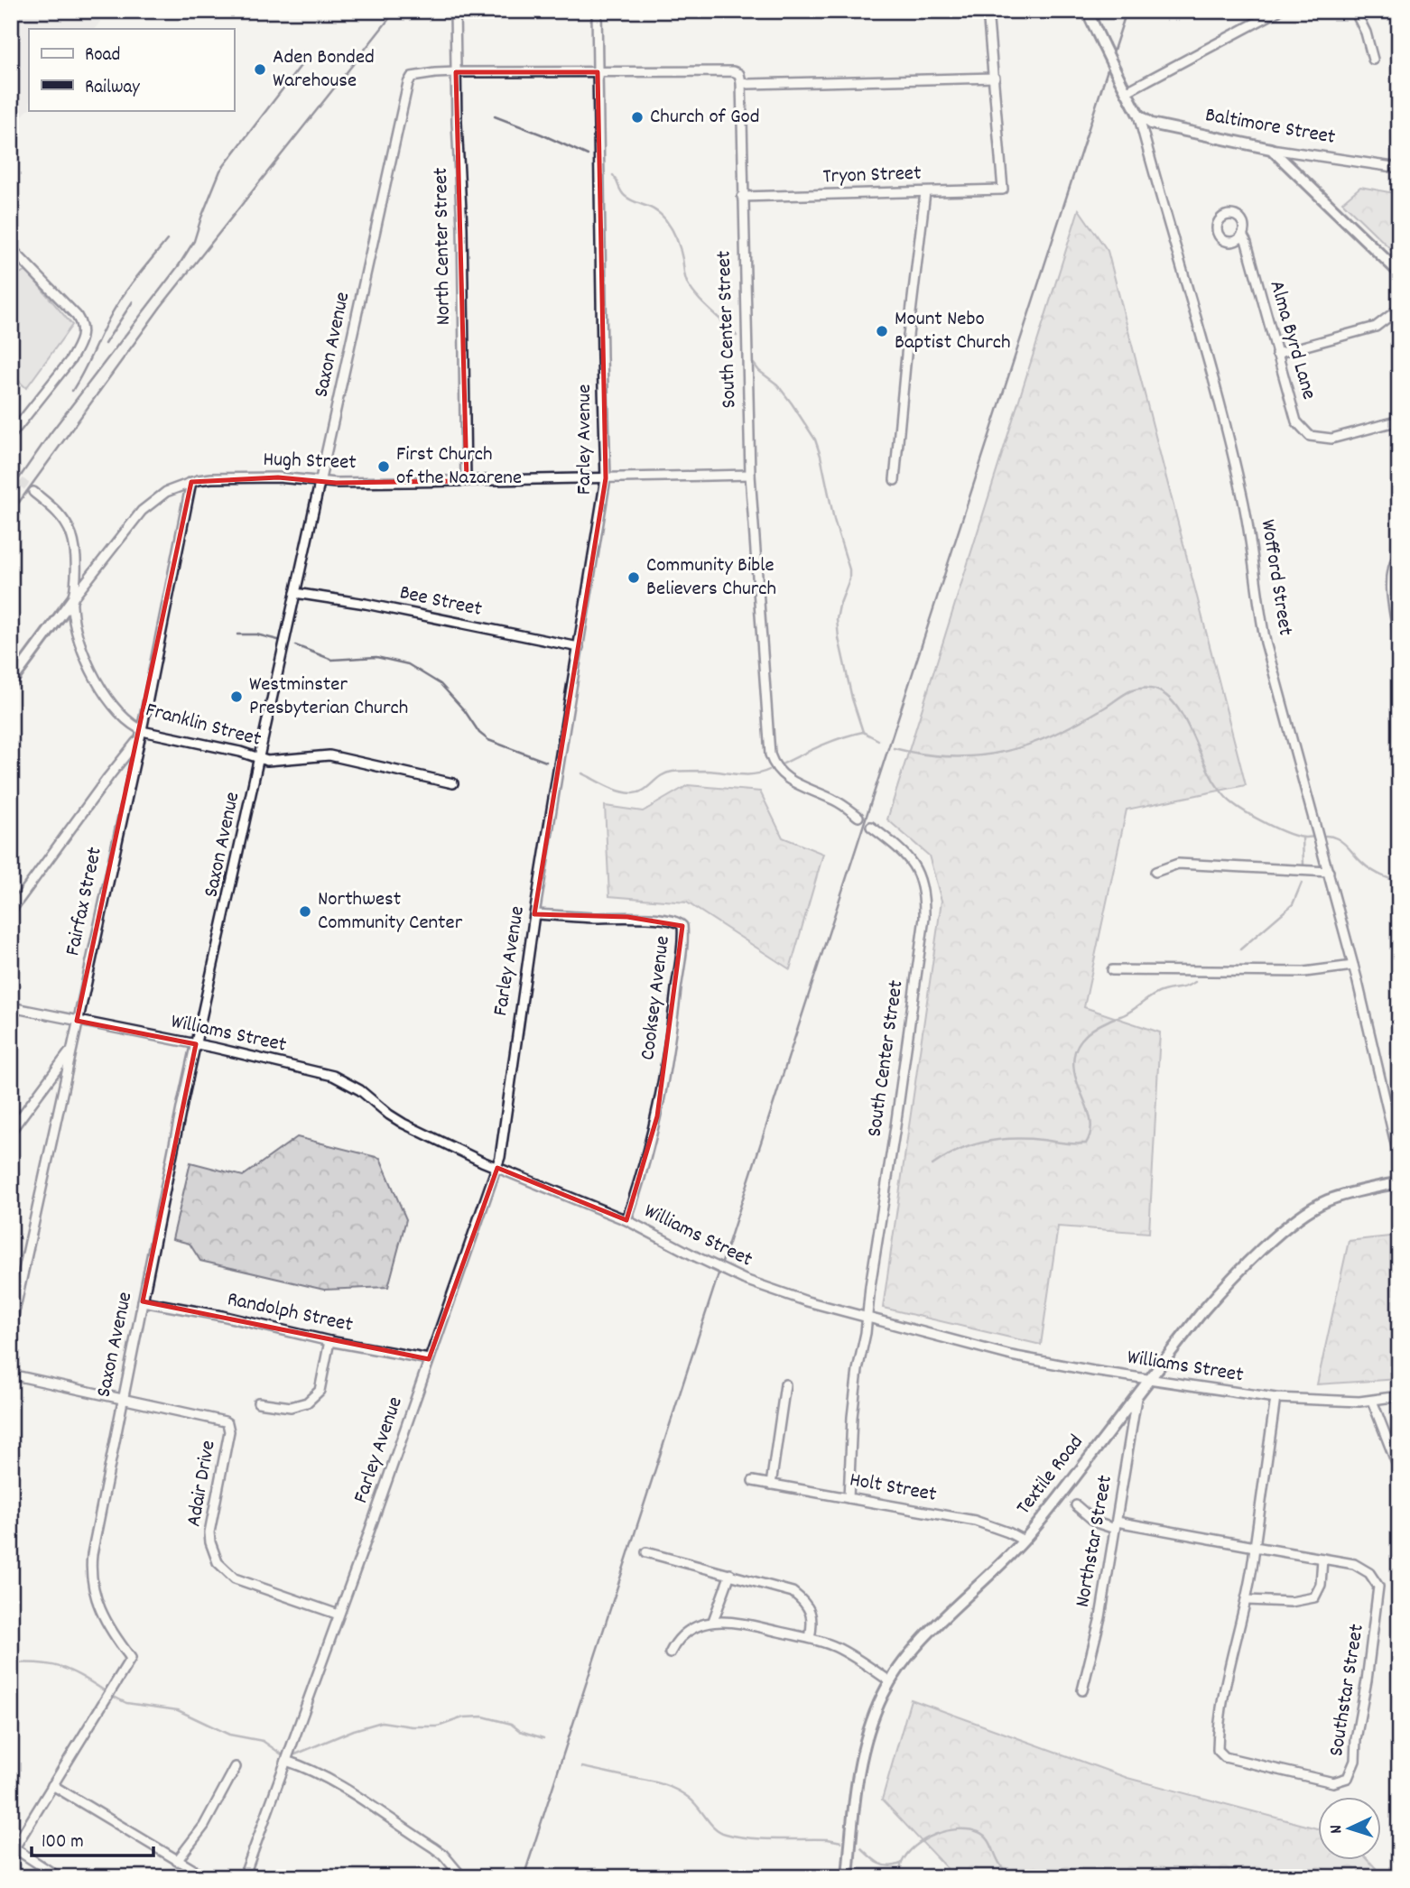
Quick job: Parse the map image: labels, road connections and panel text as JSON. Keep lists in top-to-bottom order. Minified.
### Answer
{"streets":{"street":["Baltimore Street","Tryon Street","North Center Street","South Center Street","Alma Byrd Lane","Saxon Avenue","Farley Avenue","Hugh Street","Wofford Street","Bee Street","Franklin Street","Fairfax Street","Cooksey Avenue","Williams Street","Randolph Street","Textile Road","Adair Drive","Holt Street","Northstar Street","Southstar Street"]},"crossings":[["Baltimore Street","Wofford Street"],["Tryon Street","South Center Street"],["North Center Street","Saxon Avenue"],["North Center Street","Hugh Street"],["South Center Street","Hugh Street"],["South Center Street","Williams Street"],["South Center Street","Holt Street"],["Saxon Avenue","Hugh Street"],["Saxon Avenue","Bee Street"],["Saxon Avenue","Franklin Street"],["Saxon Avenue","Williams Street"],["Saxon Avenue","Randolph Street"],["Saxon Avenue","Adair Drive"],["Farley Avenue","Hugh Street"],["Farley Avenue","Bee Street"],["Farley Avenue","Cooksey Avenue"],["Farley Avenue","Williams Street"],["Farley Avenue","Randolph Street"],["Farley Avenue","Adair Drive"],["Hugh Street","Franklin Street"],["Hugh Street","Fairfax Street"],["Franklin Street","Fairfax Street"],["Fairfax Street","Williams Street"],["Cooksey Avenue","Williams Street"],["Williams Street","Textile Road"],["Williams Street","Southstar Street"],["Textile Road","Holt Street"],["Textile Road","Northstar Street"]],"places":["Aden Bonded Warehouse","Church of God","Mount Nebo Baptist Church","First Church of the Nazarene","Community Bible Believers Church","Westminster Presbyterian Church","Northwest Community Center"],"legend":["Road","Railway"],"scale_bar":"100 m","north":"left"}
